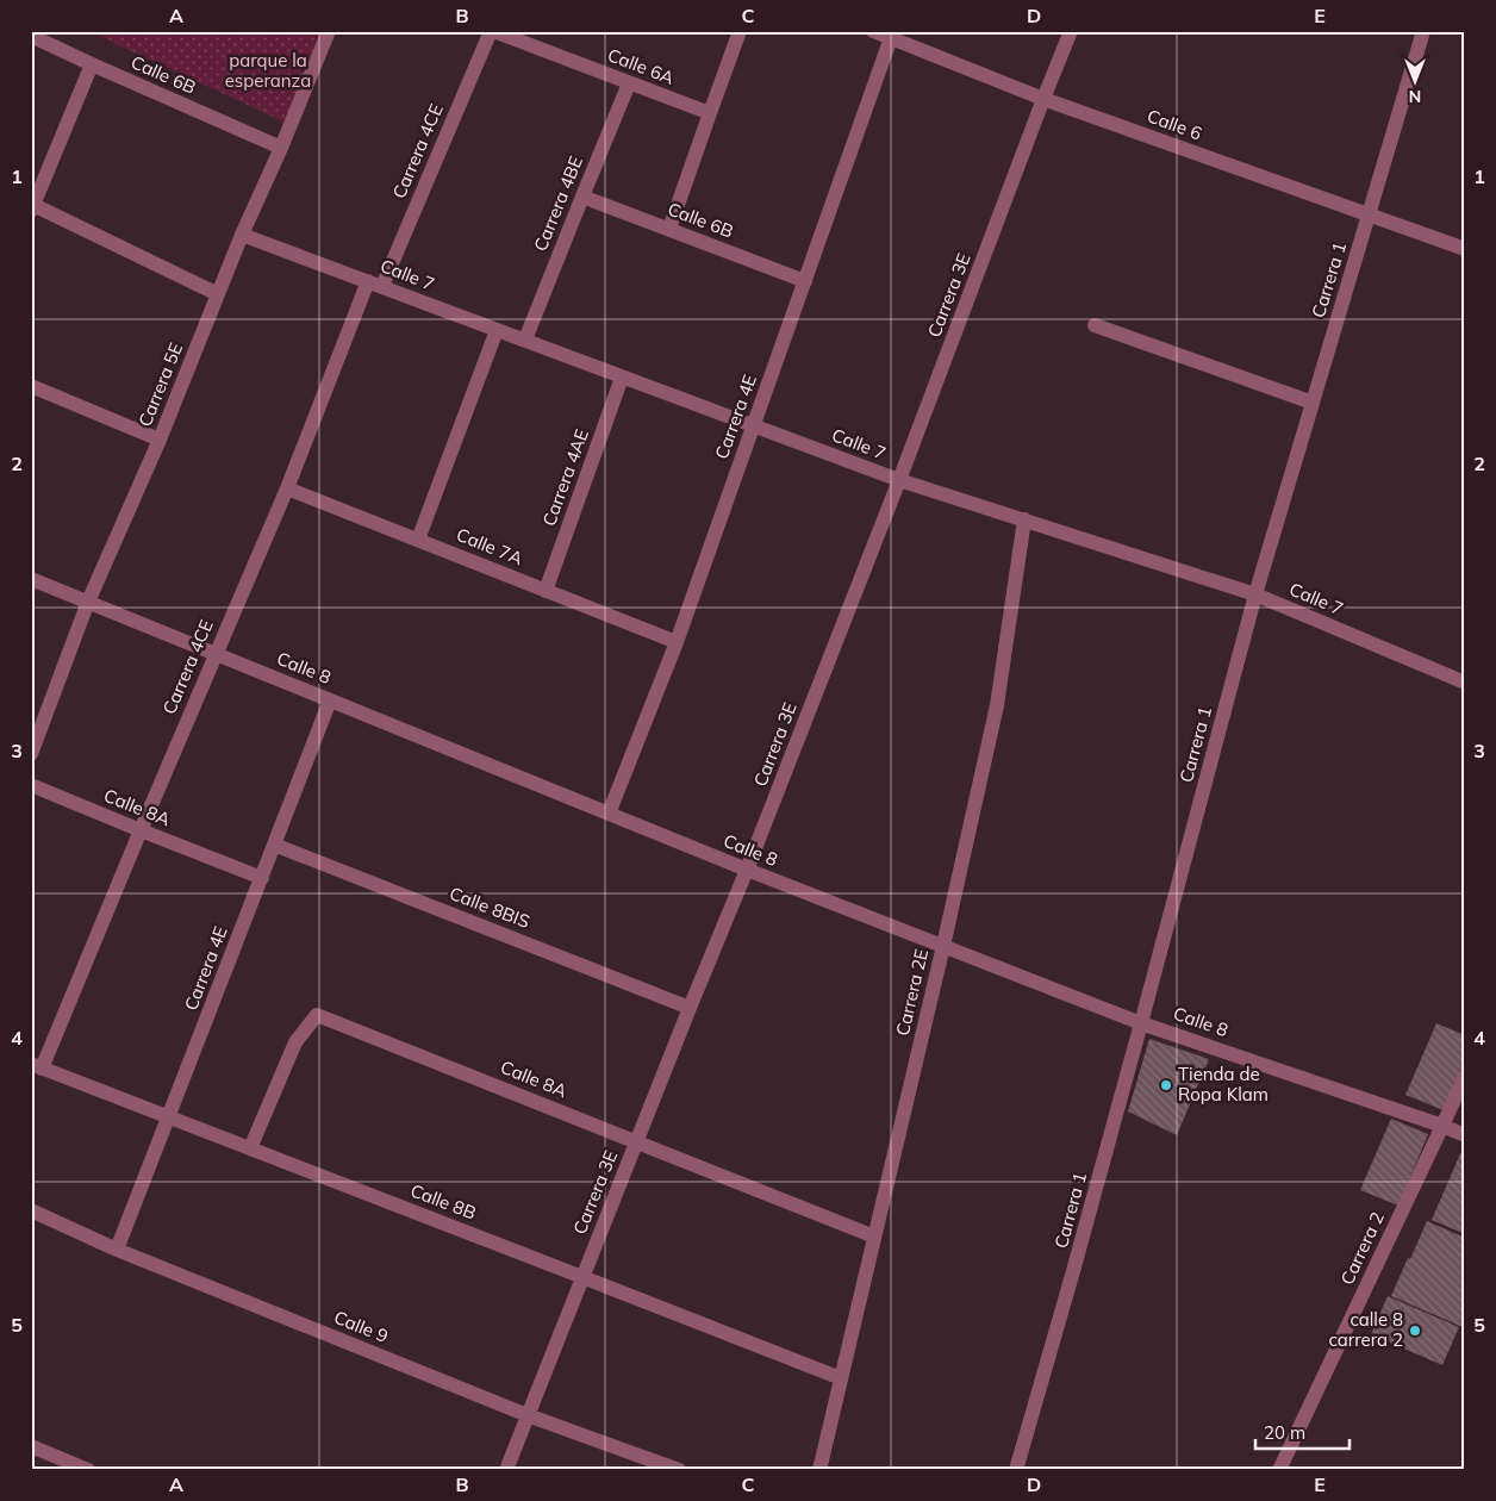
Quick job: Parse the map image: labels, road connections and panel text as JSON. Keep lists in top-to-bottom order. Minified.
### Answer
{"streets":{"street":["Calle 6A","Calle 6B","Calle 6","Carrera 4CE","Carrera 4BE","Calle 7","Carrera 1","Carrera 3E","Carrera 5E","Carrera 4E","Carrera 4AE","Calle 7A","Calle 8","Calle 8A","Calle 8BIS","Carrera 2E","Calle 8B","Carrera 2","Calle 9"]},"crossings":[["Calle 6A","Carrera 4CE"],["Calle 6A","Carrera 4BE"],["Calle 6B","Carrera 4BE"],["Calle 6B","Carrera 5E"],["Calle 6B","Carrera 4E"],["Calle 6","Carrera 1"],["Calle 6","Carrera 3E"],["Calle 6","Carrera 4E"],["Carrera 4CE","Calle 7"],["Carrera 4CE","Calle 7A"],["Carrera 4CE","Calle 8"],["Carrera 4CE","Calle 8A"],["Carrera 4CE","Calle 8B"],["Carrera 4BE","Calle 7"],["Calle 7","Carrera 1"],["Calle 7","Carrera 3E"],["Calle 7","Carrera 5E"],["Calle 7","Carrera 4E"],["Calle 7","Carrera 4AE"],["Calle 7","Carrera 2E"],["Carrera 1","Calle 8"],["Carrera 3E","Calle 8"],["Carrera 3E","Calle 8A"],["Carrera 3E","Calle 8BIS"],["Carrera 3E","Calle 8B"],["Carrera 3E","Calle 9"],["Carrera 5E","Calle 8"],["Carrera 4E","Calle 7A"],["Carrera 4E","Calle 8"],["Carrera 4E","Calle 8A"],["Carrera 4E","Calle 8BIS"],["Carrera 4E","Calle 8B"],["Carrera 4E","Calle 9"],["Carrera 4AE","Calle 7A"],["Calle 8","Carrera 2E"],["Calle 8","Carrera 2"],["Calle 8A","Carrera 2E"],["Calle 8A","Calle 8B"],["Carrera 2E","Calle 8B"]],"parks":["parque la esperanza"],"places":["Tienda de Ropa Klam","calle 8 carrera 2"],"scale_bar":"20 m","north":"bottom","grid":{"columns":["A","B","C","D","E"],"rows":["1","2","3","4","5"]}}
